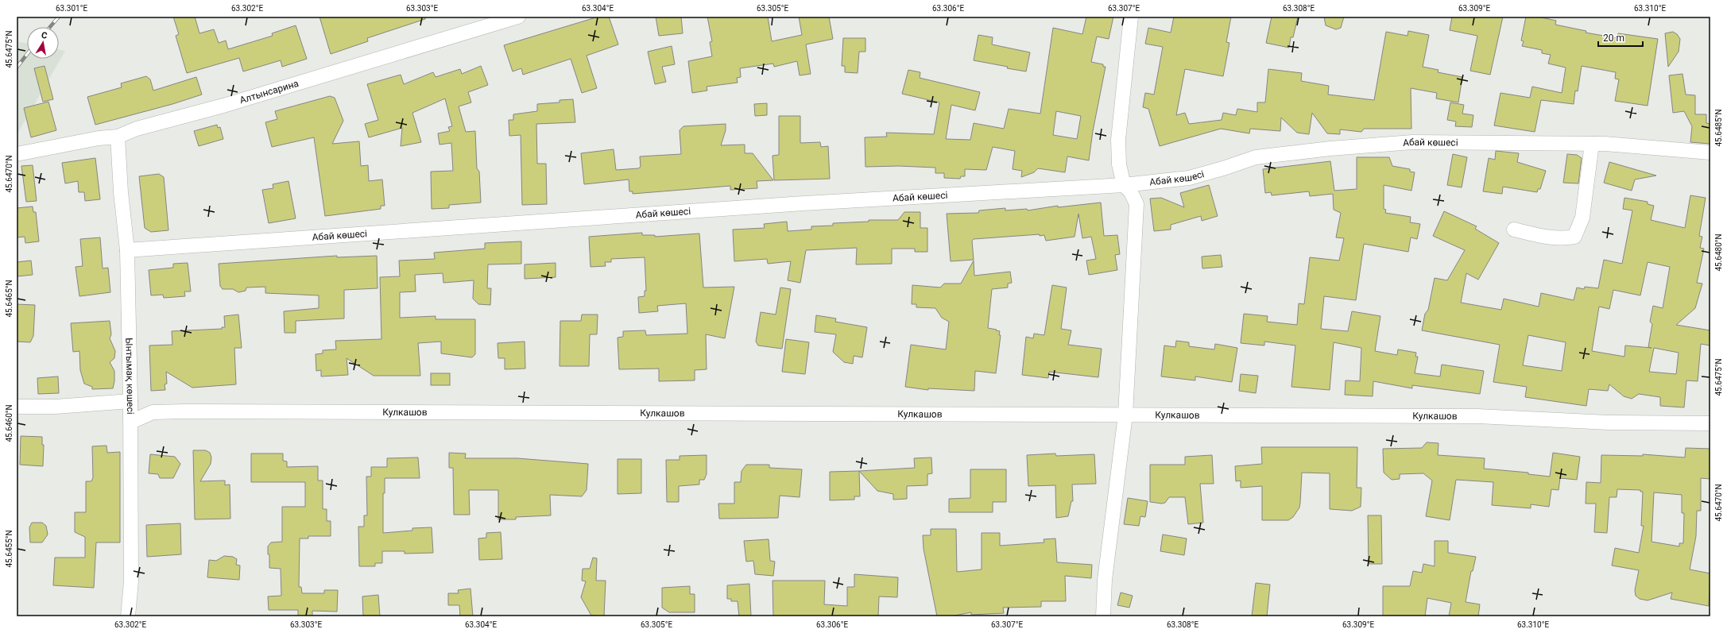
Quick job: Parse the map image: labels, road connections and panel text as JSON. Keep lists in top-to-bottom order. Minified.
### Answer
{"streets":{"street":["Алтынсарина","Абай көшесі","Ынтымақ көшесі","Кулкашов"]},"crossings":[["Алтынсарина","Ынтымақ көшесі"],["Абай көшесі","Ынтымақ көшесі"],["Ынтымақ көшесі","Кулкашов"]],"scale_bar":"20 m","north":"top","coordinates":["63.301°E","63.302°E","63.303°E","63.304°E","63.305°E","63.306°E","63.307°E","63.308°E","63.309°E","63.310°E","45.6475°N","45.6485°N","45.6470°N","45.6480°N","45.6465°N","45.6460°N","45.6455°N"]}
